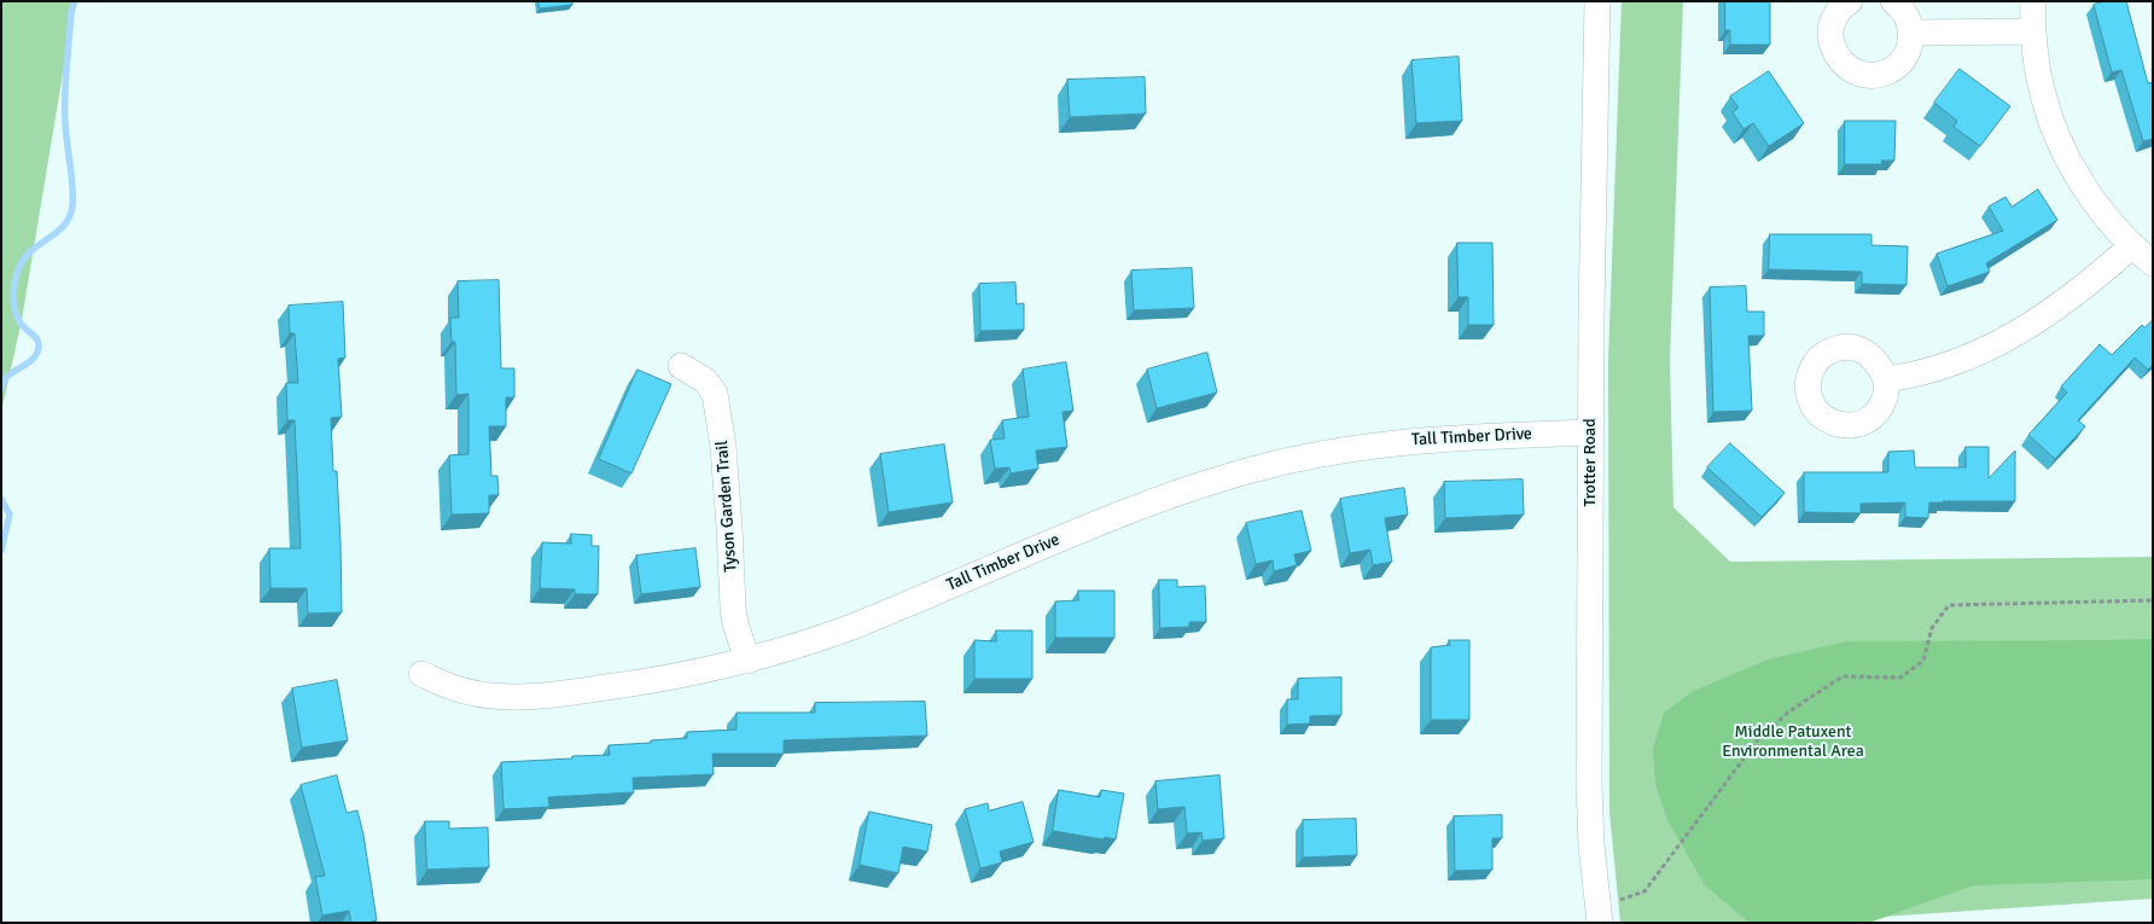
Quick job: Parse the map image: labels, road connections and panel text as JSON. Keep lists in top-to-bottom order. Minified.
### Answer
{"streets":{"street":["Tall Timber Drive","Trotter Road","Tyson Garden Trail"]},"crossings":[["Tall Timber Drive","Trotter Road"],["Tall Timber Drive","Tyson Garden Trail"]],"parks":["Middle Patuxent Environmental Area"]}
